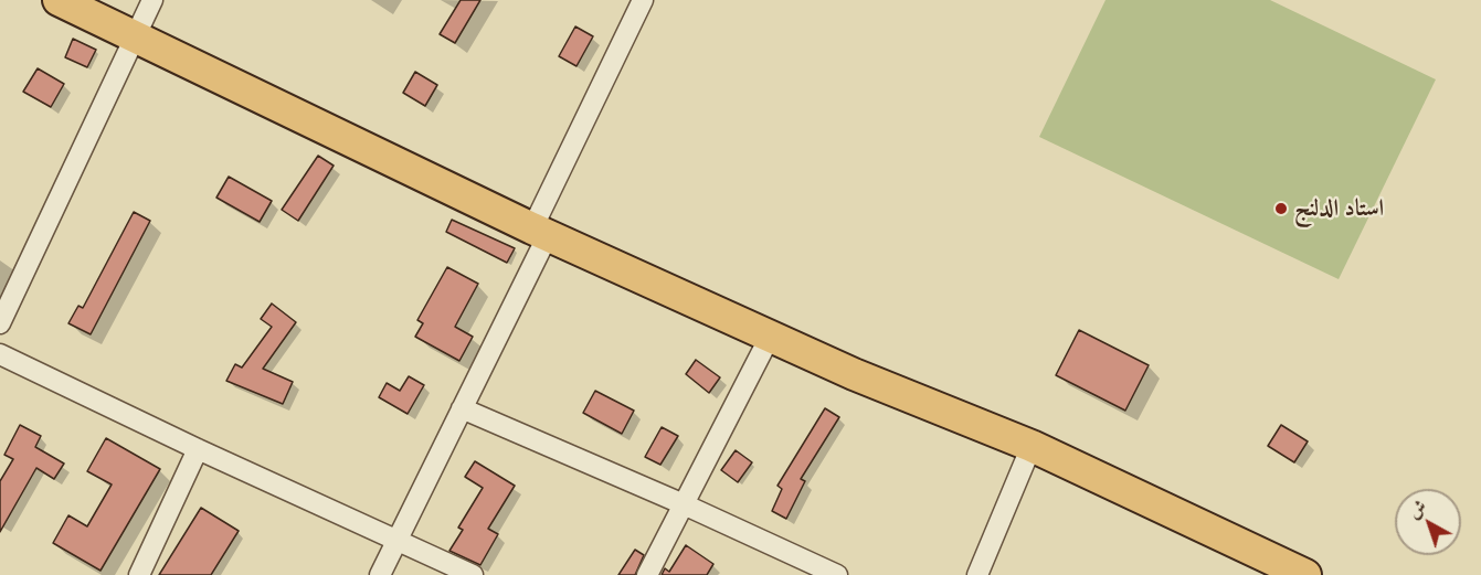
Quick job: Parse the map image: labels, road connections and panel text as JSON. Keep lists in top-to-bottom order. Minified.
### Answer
{"places":["استاد الدلنج"],"north":"top left"}
